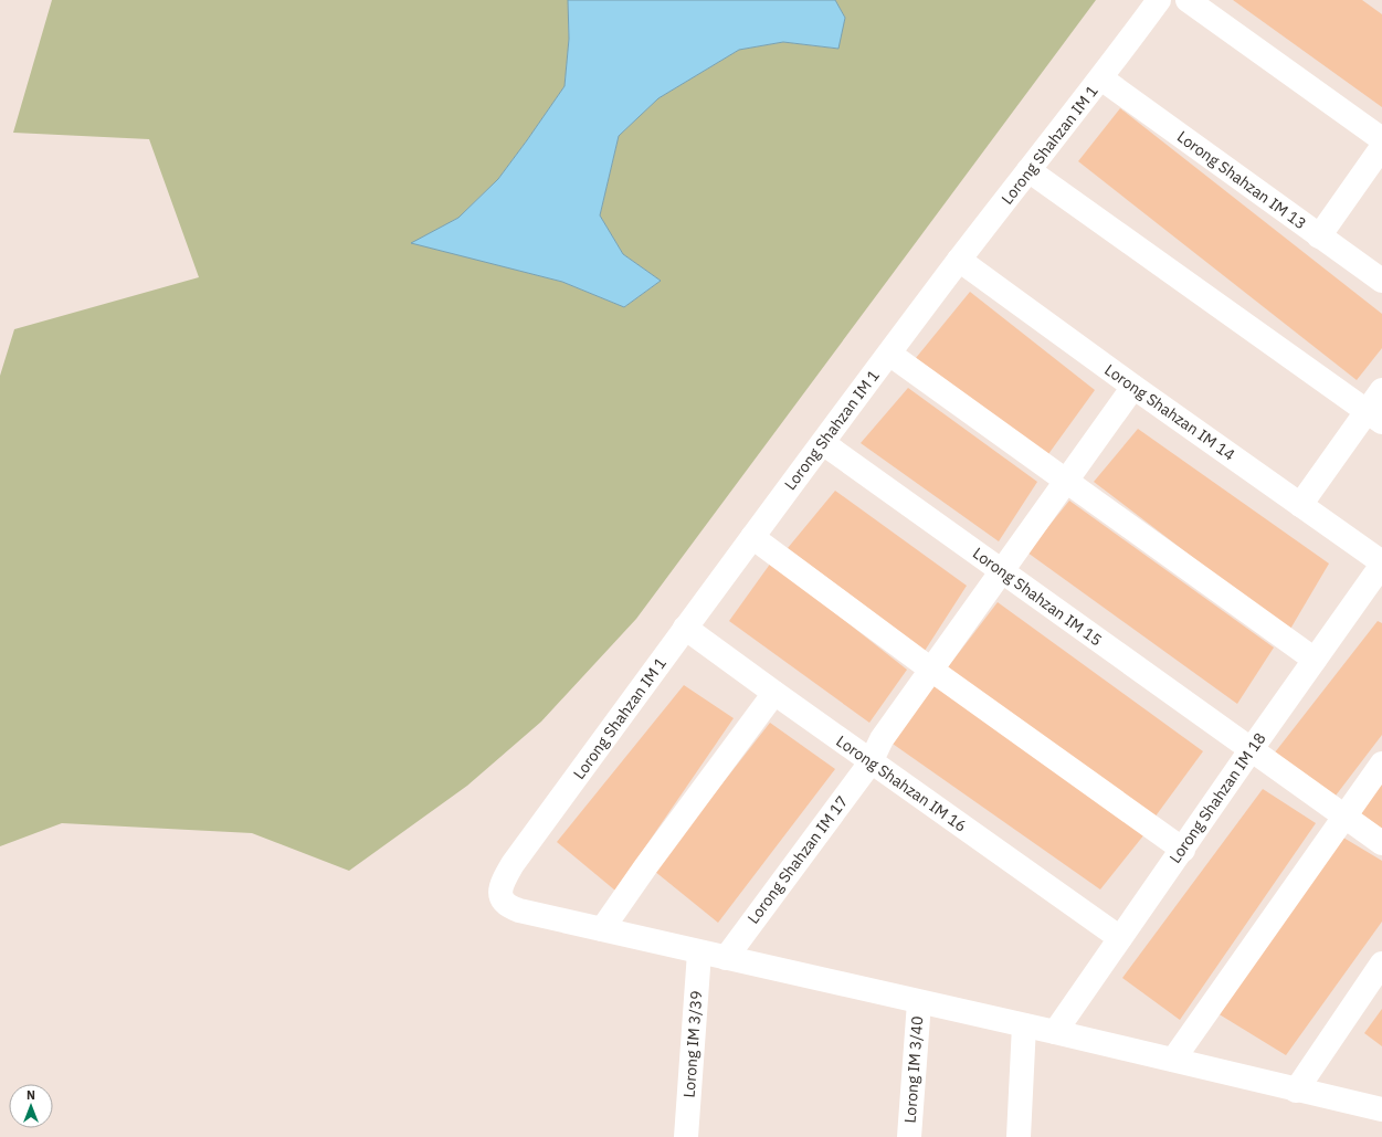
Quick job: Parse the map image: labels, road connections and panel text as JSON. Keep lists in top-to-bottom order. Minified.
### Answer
{"streets":{"street":["Lorong Shahzan IM 1","Lorong Shahzan IM 13","Lorong Shahzan IM 14","Lorong Shahzan IM 15","Lorong Shahzan IM 16","Lorong Shahzan IM 18","Lorong Shahzan IM 17","Lorong IM 3/39","Lorong IM 3/40"]},"crossings":[["Lorong Shahzan IM 1","Lorong Shahzan IM 13"],["Lorong Shahzan IM 1","Lorong Shahzan IM 14"],["Lorong Shahzan IM 1","Lorong Shahzan IM 15"],["Lorong Shahzan IM 1","Lorong Shahzan IM 16"],["Lorong Shahzan IM 14","Lorong Shahzan IM 18"],["Lorong Shahzan IM 14","Lorong Shahzan IM 17"],["Lorong Shahzan IM 15","Lorong Shahzan IM 18"],["Lorong Shahzan IM 15","Lorong Shahzan IM 17"],["Lorong Shahzan IM 16","Lorong Shahzan IM 18"],["Lorong Shahzan IM 16","Lorong Shahzan IM 17"]],"north":"top"}
